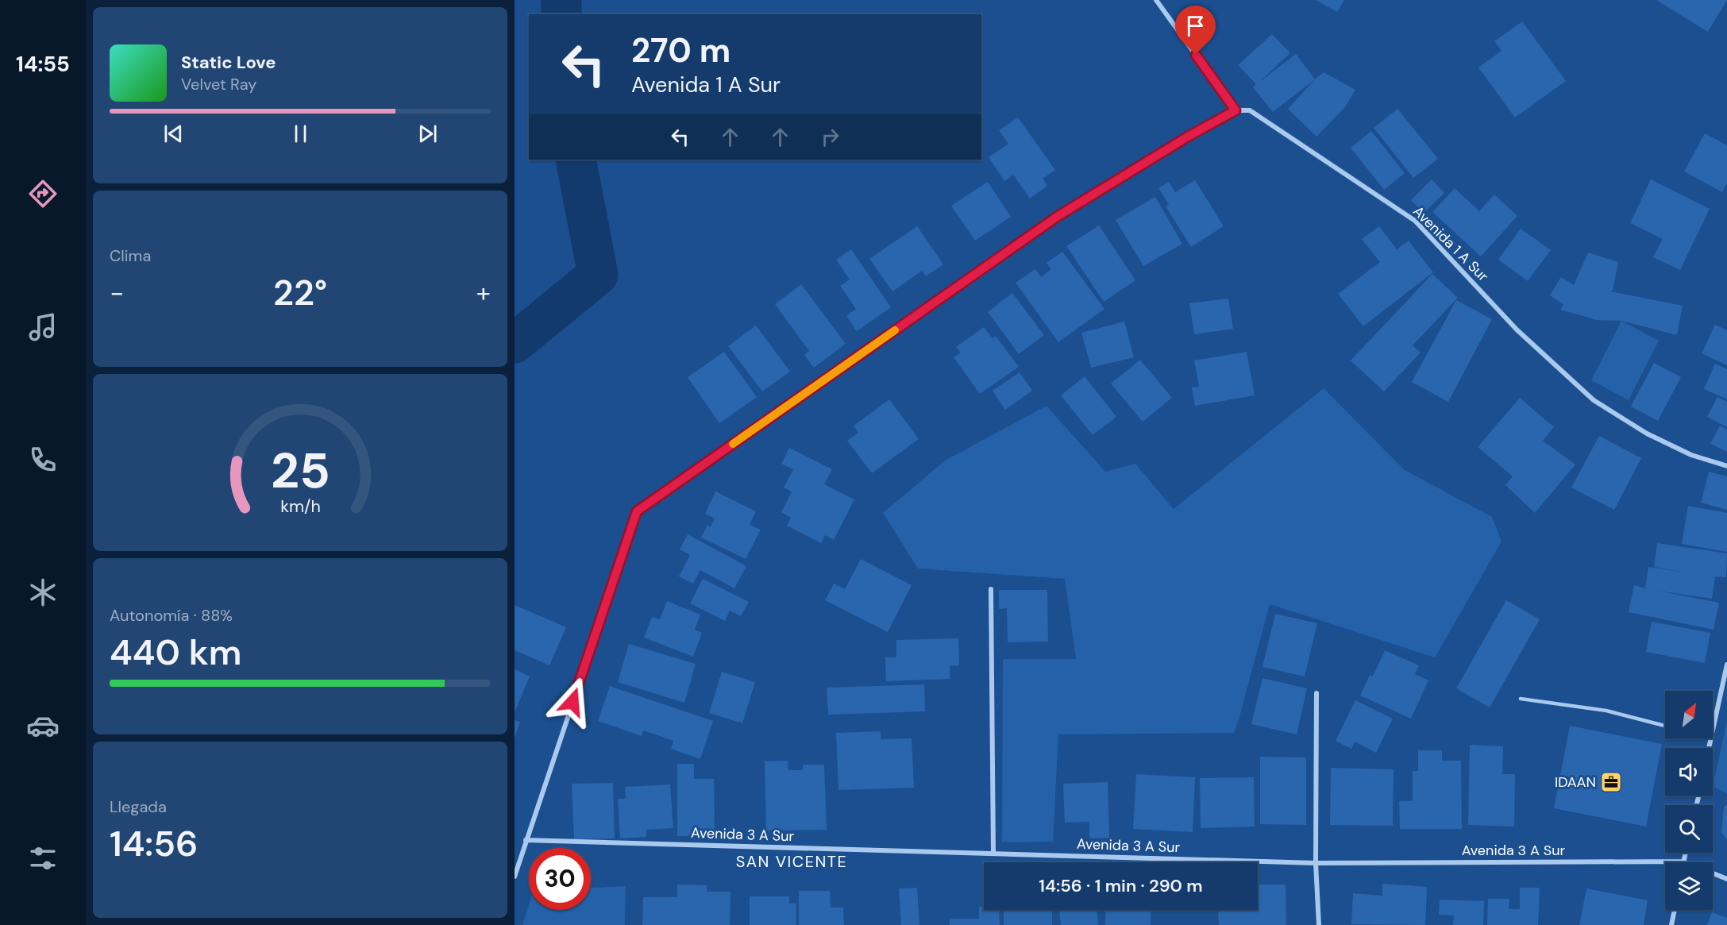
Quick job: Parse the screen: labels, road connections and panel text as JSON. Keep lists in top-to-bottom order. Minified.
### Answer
{"streets":{"street":["Avenida 1 A Sur","Avenida 3 A Sur"]},"districts":["SAN VICENTE"],"places":{"office":["IDAAN"]},"north":"top right","page":{"tabs":"14:55","turn":["270 m","Avenida 1 A Sur"],"song":["Static Love","Velvet Ray"],"tile":["Clima",["Autonomía · 88%","440 km"],["Llegada","14:56"]],"heat":["−","22°","+"],"limit":"30","trip":"14:56 · 1 min · 290 m","gauge":["25","km/h"]}}
